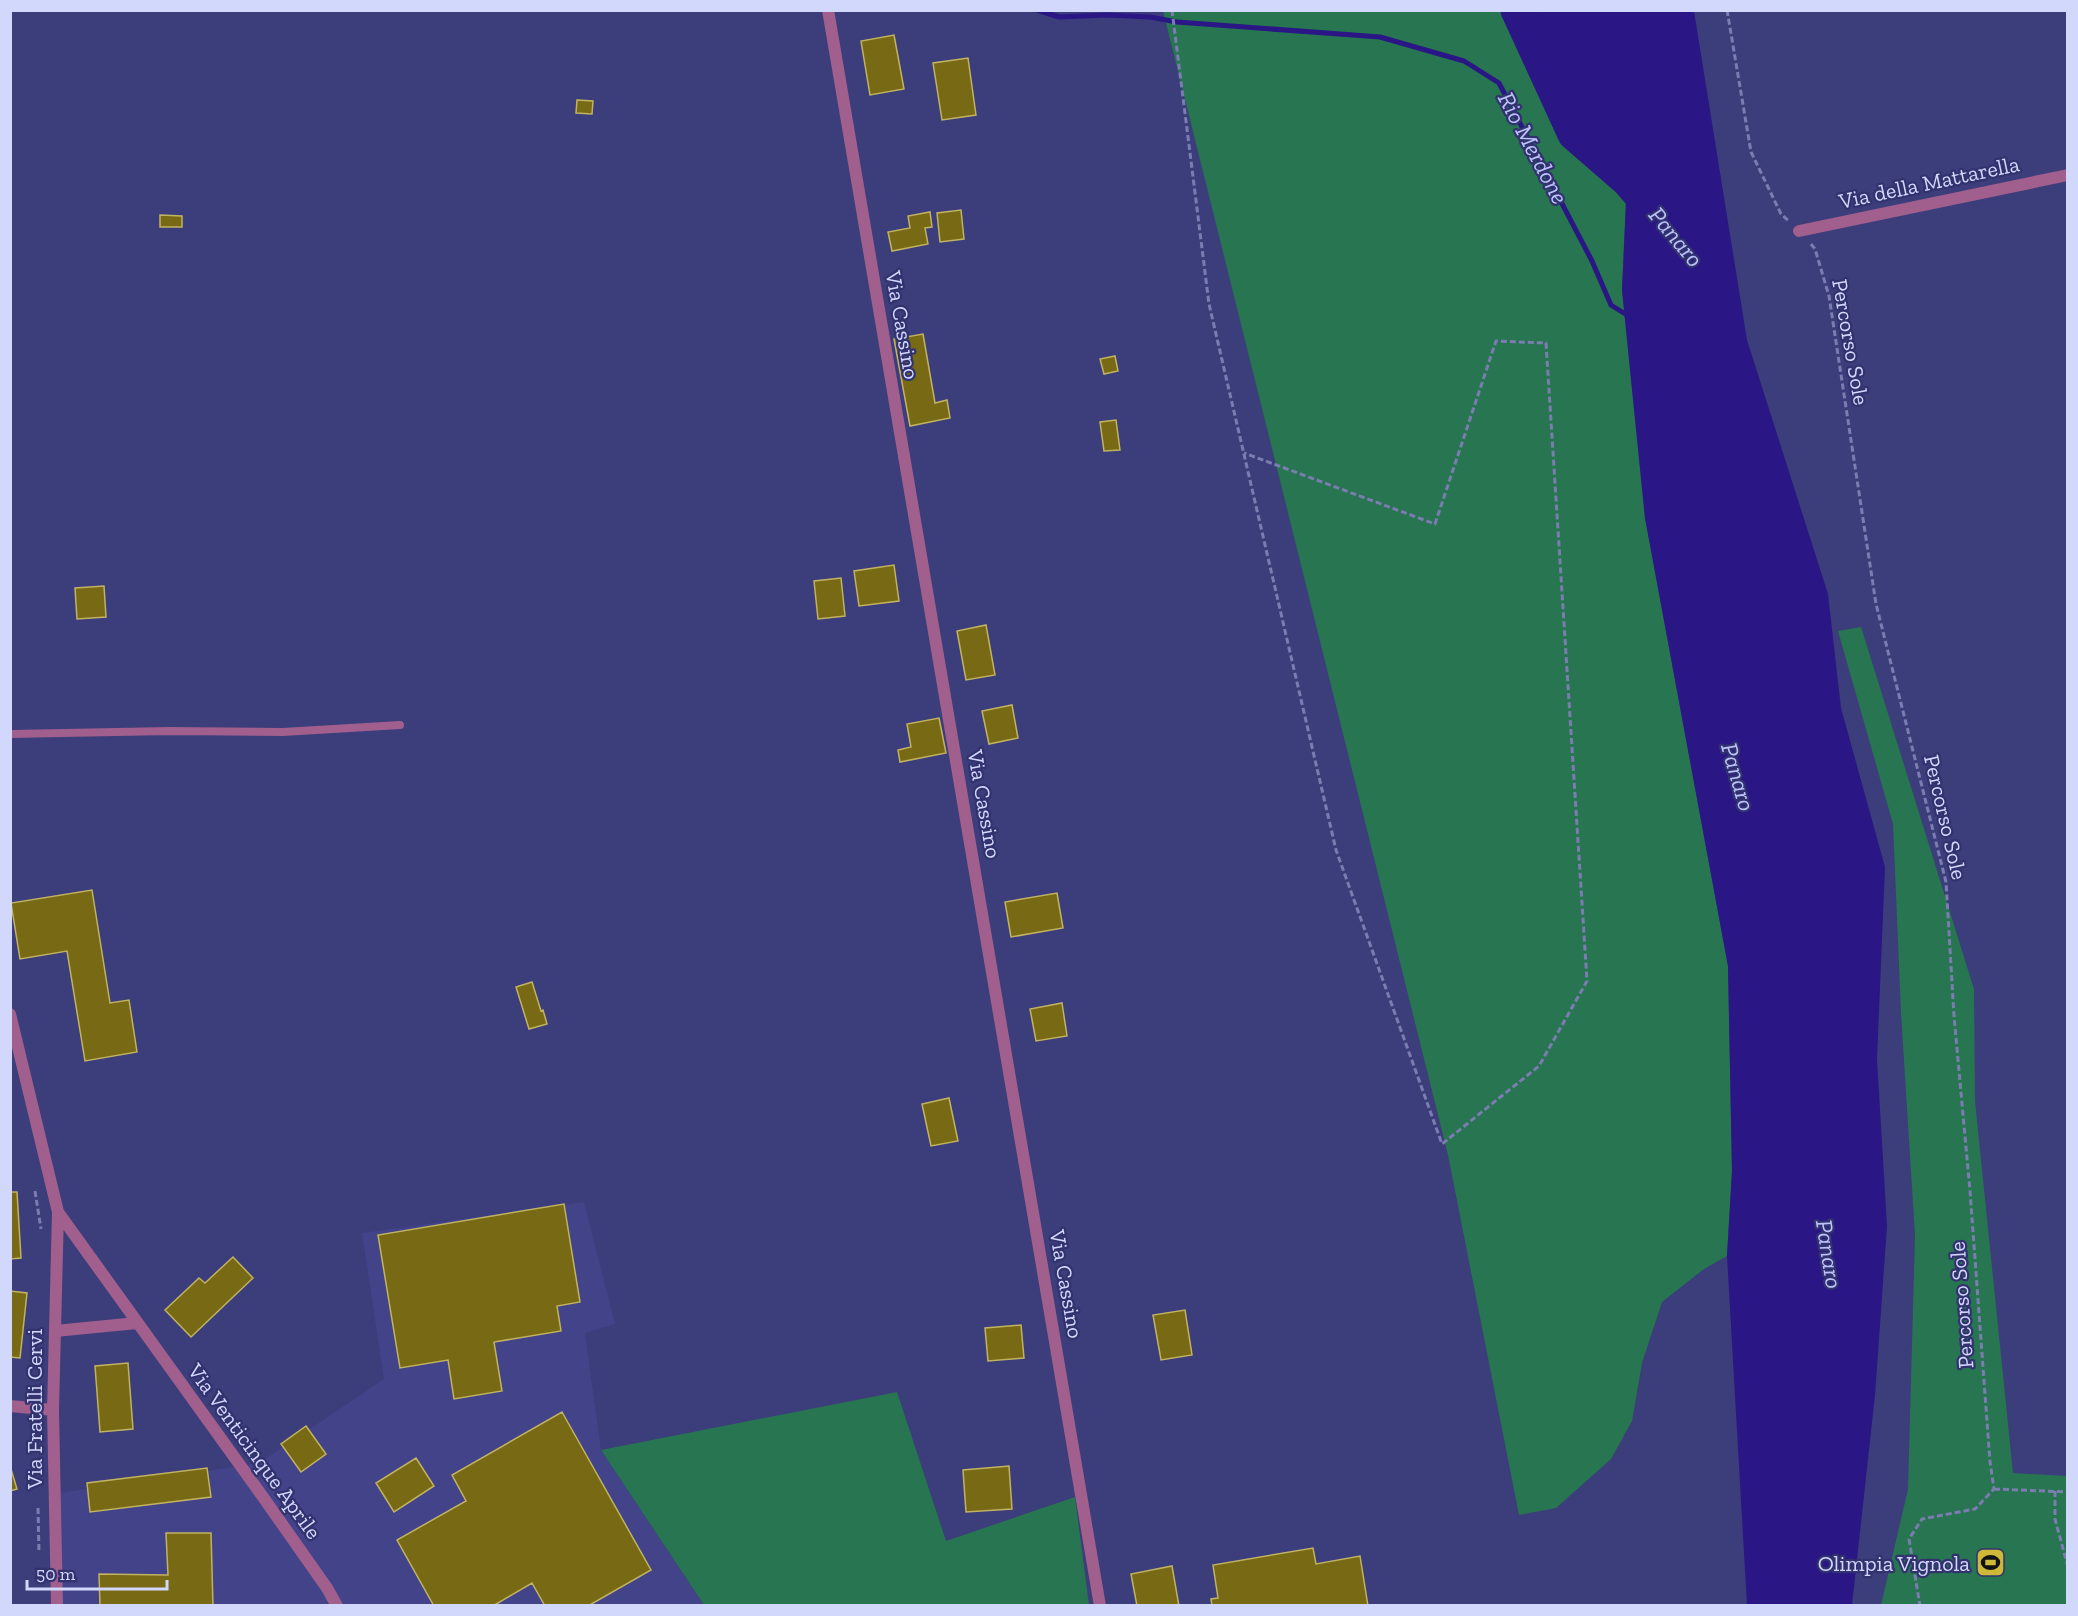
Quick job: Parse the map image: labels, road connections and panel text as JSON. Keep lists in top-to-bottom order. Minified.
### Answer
{"streets":{"street":["Via della Mattarella","Via Cassino","Via Fratelli Cervi","Via Venticinque Aprile"],"path":["Percorso Sole"]},"crossings":[["Via della Mattarella","Percorso Sole"],["Via Fratelli Cervi","Via Venticinque Aprile"]],"water":["Rio Merdone","Panaro"],"places":{"sports":["Olimpia Vignola"]},"scale_bar":"50 m"}
